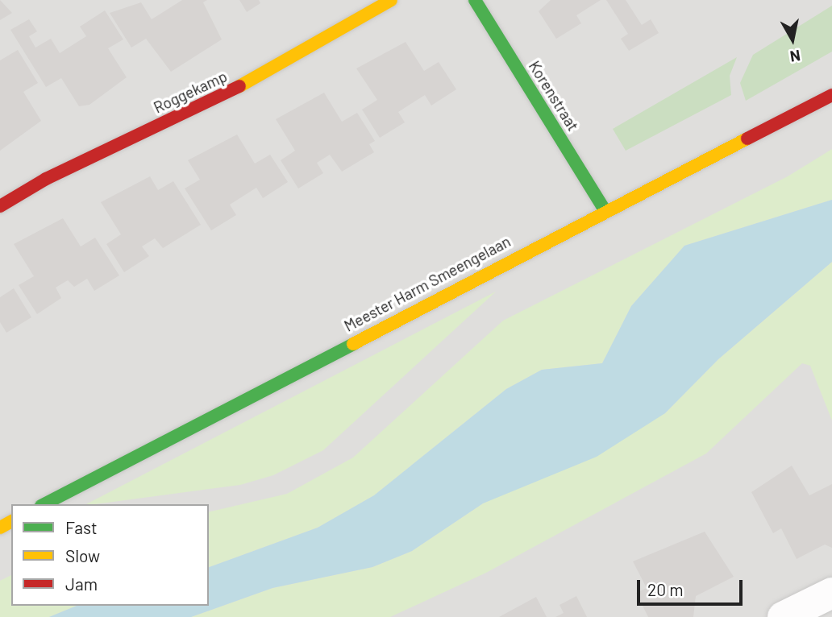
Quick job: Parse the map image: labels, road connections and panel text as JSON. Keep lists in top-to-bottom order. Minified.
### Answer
{"streets":{"street":["Roggekamp","Korenstraat","Meester Harm Smeengelaan"]},"crossings":[["Korenstraat","Meester Harm Smeengelaan"]],"legend":["Fast","Slow","Jam"],"scale_bar":"20 m","north":"bottom"}
